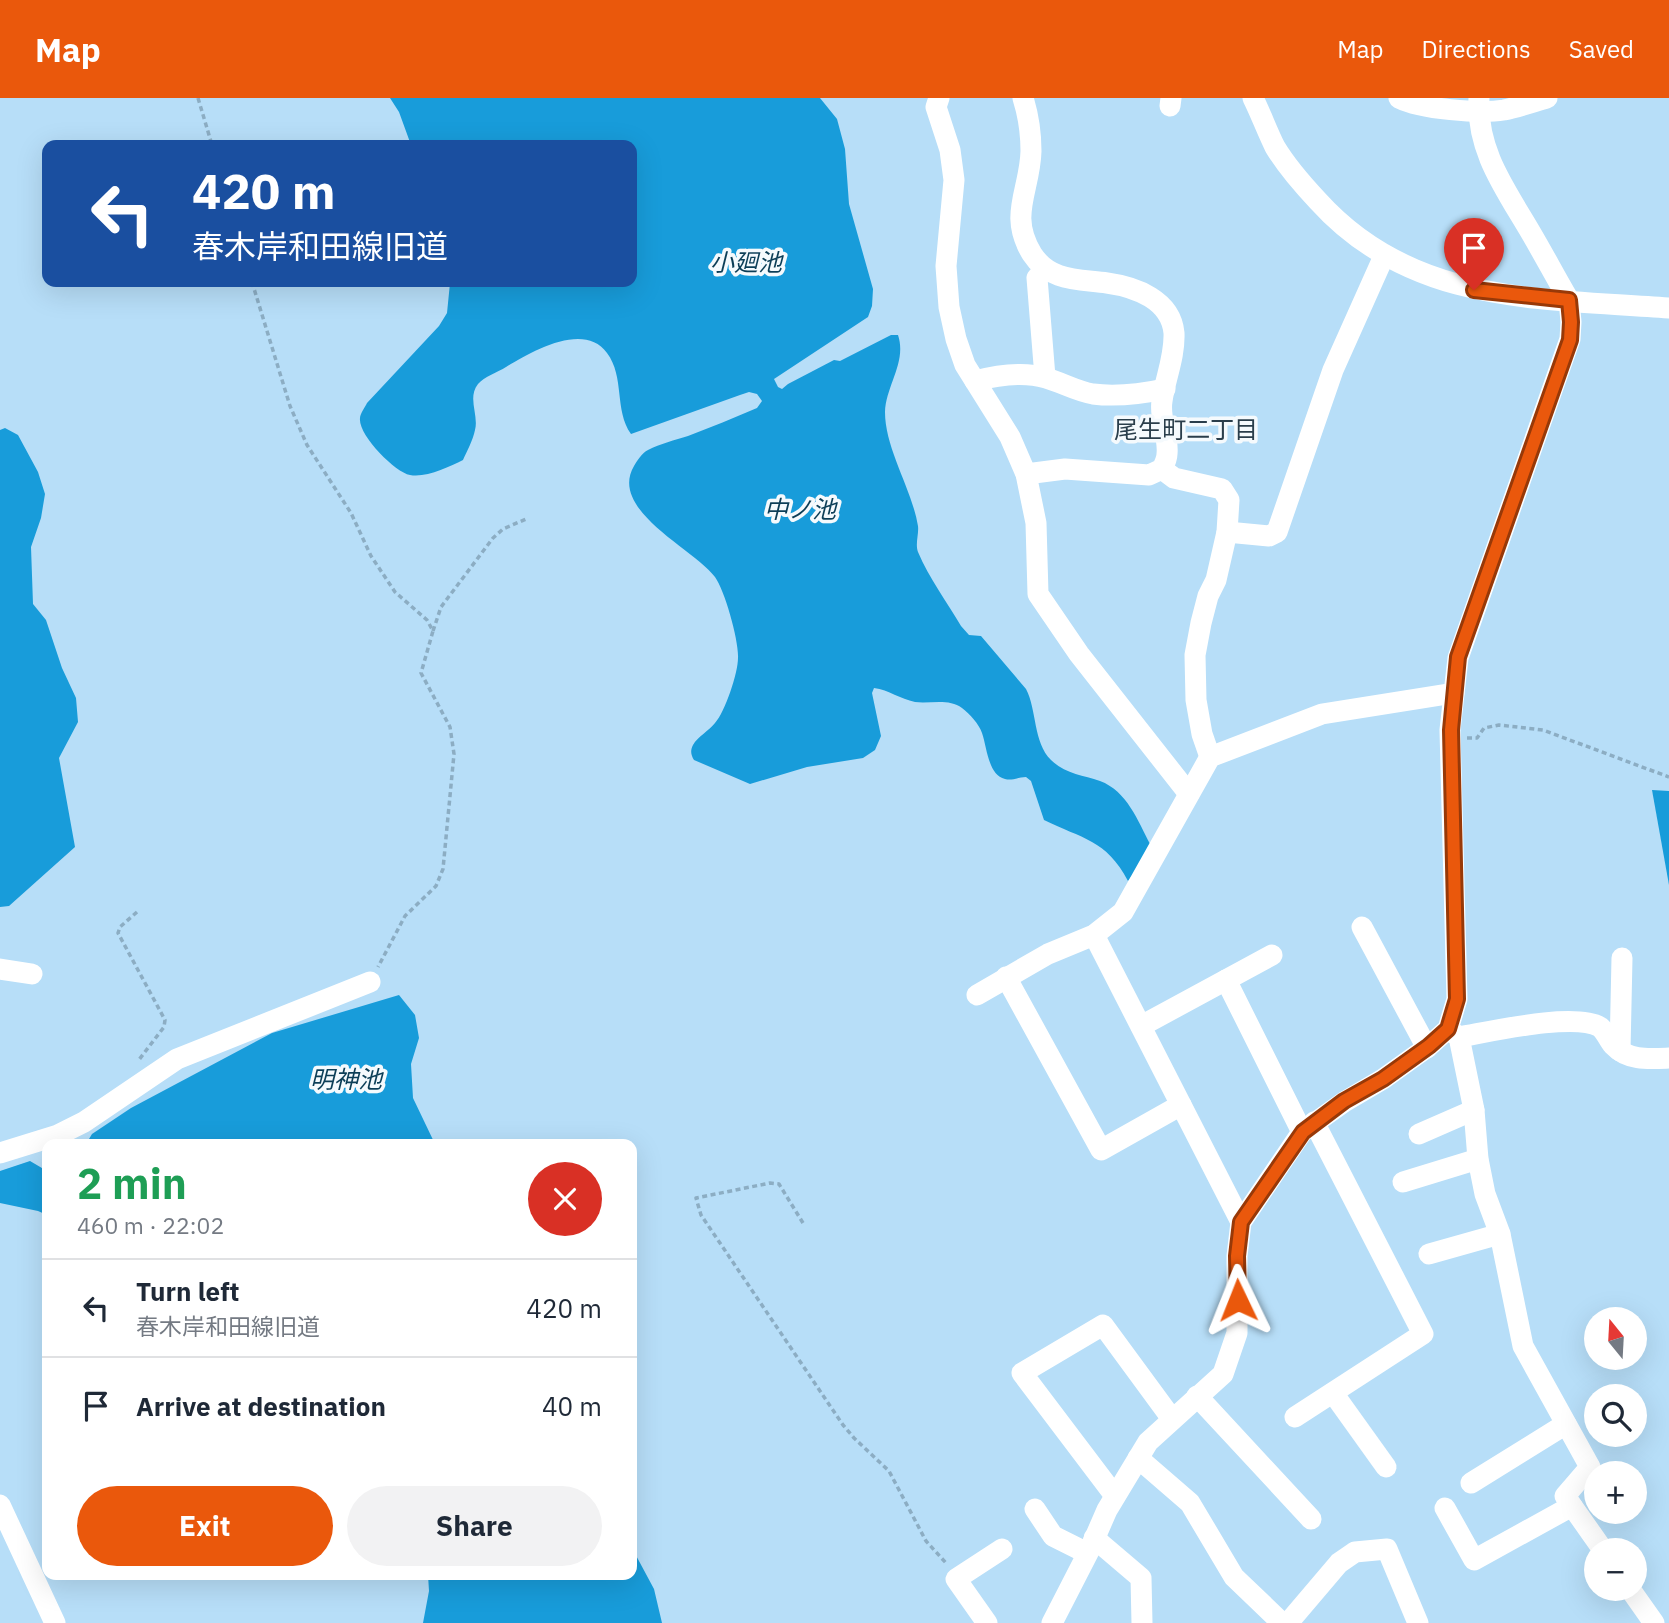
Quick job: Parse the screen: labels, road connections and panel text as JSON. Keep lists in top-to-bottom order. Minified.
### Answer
{"districts":["尾生町二丁目"],"water":["小廻池","中ノ池","明神池"],"north":"top","page":{"header":"Map","nav":["Map","Directions","Saved"],"turn":["420 m","春木岸和田線旧道"],"heading":["2 min","460 m · 22:02"],"list":[{"name":"Turn left","note":"春木岸和田線旧道","value":"420 m"},{"name":"Arrive at destination","value":"40 m"}],"map_buttons":["+","−"],"buttons":["Exit","Share"]}}
